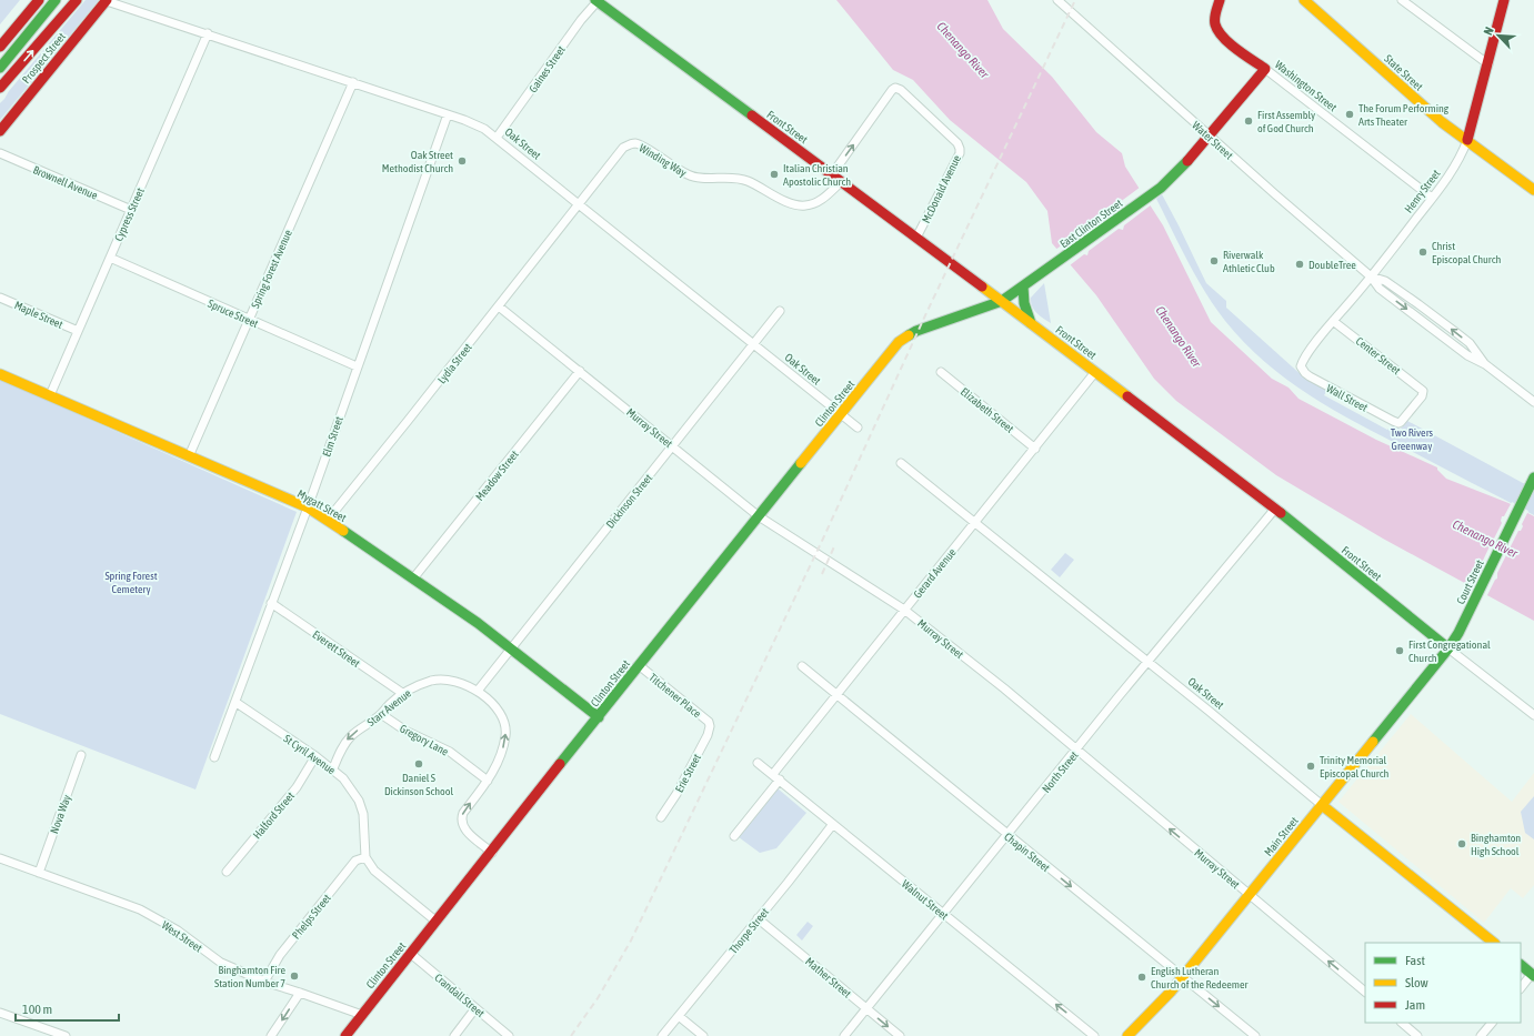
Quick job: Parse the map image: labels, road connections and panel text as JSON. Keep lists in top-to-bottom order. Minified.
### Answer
{"streets":{"main road":["Prospect Street","State Street","Washington Street","Front Street","Oak Street","Henry Street","East Clinton Street","Clinton Street","Mygatt Street","Court Street","Main Street"],"street":["Gaines Street","Water Street","Winding Way","Brownell Avenue","McDonald Avenue","Cypress Street","Spring Forest Avenue","Spruce Street","Maple Street","Center Street","Lydia Street","Wall Street","Elizabeth Street","Murray Street","Elm Street","Meadow Street","Dickinson Street","Gerard Avenue","Everett Street","Titchener Place","Starr Avenue","Gregory Lane","St Cyril Avenue","North Street","Erie Street","Nova Way","Halford Street","Chapin Street","Walnut Street","Phelps Street","Thorpe Street","West Street","Mather Street","Crandall Street"]},"crossings":[["Prospect Street","Oak Street"],["Gaines Street","Front Street"],["Gaines Street","Oak Street"],["State Street","Henry Street"],["Washington Street","Henry Street"],["Washington Street","East Clinton Street"],["Front Street","Winding Way"],["Front Street","McDonald Avenue"],["Front Street","East Clinton Street"],["Front Street","Gerard Avenue"],["Front Street","Court Street"],["Front Street","North Street"],["Front Street","Main Street"],["Water Street","Henry Street"],["Water Street","East Clinton Street"],["Oak Street","Winding Way"],["Oak Street","Cypress Street"],["Oak Street","Spring Forest Avenue"],["Oak Street","Lydia Street"],["Oak Street","Clinton Street"],["Oak Street","Elm Street"],["Oak Street","Dickinson Street"],["Oak Street","Gerard Avenue"],["Oak Street","North Street"],["Oak Street","Main Street"],["Winding Way","Lydia Street"],["Brownell Avenue","Cypress Street"],["Henry Street","Center Street"],["Henry Street","Wall Street"],["Cypress Street","Spruce Street"],["Cypress Street","Maple Street"],["Cypress Street","Mygatt Street"],["East Clinton Street","Clinton Street"],["Spring Forest Avenue","Spruce Street"],["Spring Forest Avenue","Mygatt Street"],["Spruce Street","Elm Street"],["Center Street","Wall Street"],["Lydia Street","Murray Street"],["Lydia Street","Mygatt Street"],["Clinton Street","Murray Street"],["Clinton Street","Mygatt Street"],["Clinton Street","Titchener Place"],["Clinton Street","Starr Avenue"],["Clinton Street","West Street"],["Clinton Street","Crandall Street"],["Elizabeth Street","Gerard Avenue"],["Murray Street","Meadow Street"],["Murray Street","Dickinson Street"],["Murray Street","Gerard Avenue"],["Murray Street","North Street"],["Murray Street","Main Street"],["Elm Street","Mygatt Street"],["Elm Street","Everett Street"],["Elm Street","St Cyril Avenue"],["Meadow Street","Mygatt Street"],["Dickinson Street","Mygatt Street"],["Dickinson Street","Starr Avenue"],["Gerard Avenue","Chapin Street"],["Gerard Avenue","Walnut Street"],["Court Street","Main Street"],["Everett Street","Starr Avenue"],["Titchener Place","Erie Street"],["Starr Avenue","Gregory Lane"],["Starr Avenue","St Cyril Avenue"],["St Cyril Avenue","Halford Street"],["St Cyril Avenue","Phelps Street"],["North Street","Chapin Street"],["North Street","Walnut Street"],["North Street","Mather Street"],["Nova Way","West Street"],["Main Street","Chapin Street"],["Walnut Street","Thorpe Street"],["Phelps Street","West Street"],["Thorpe Street","Mather Street"]],"one_way":["Chapin Street","Walnut Street"],"water":["Chenango River"],"parks":["Two Rivers Greenway","Spring Forest Cemetery"],"places":["The Forum Performing Arts Theater","First Assembly of God Church","Oak Street Methodist Church","Italian Christian Apostolic Church","Christ Episcopal Church","Riverwalk Athletic Club","DoubleTree","First Congregational Church","Daniel S Dickinson School","Trinity Memorial Episcopal Church","Binghamton High School","Binghamton Fire Station Number 7","English Lutheran Church of the Redeemer"],"legend":["Fast","Slow","Jam"],"scale_bar":"100 m","north":"top left"}
